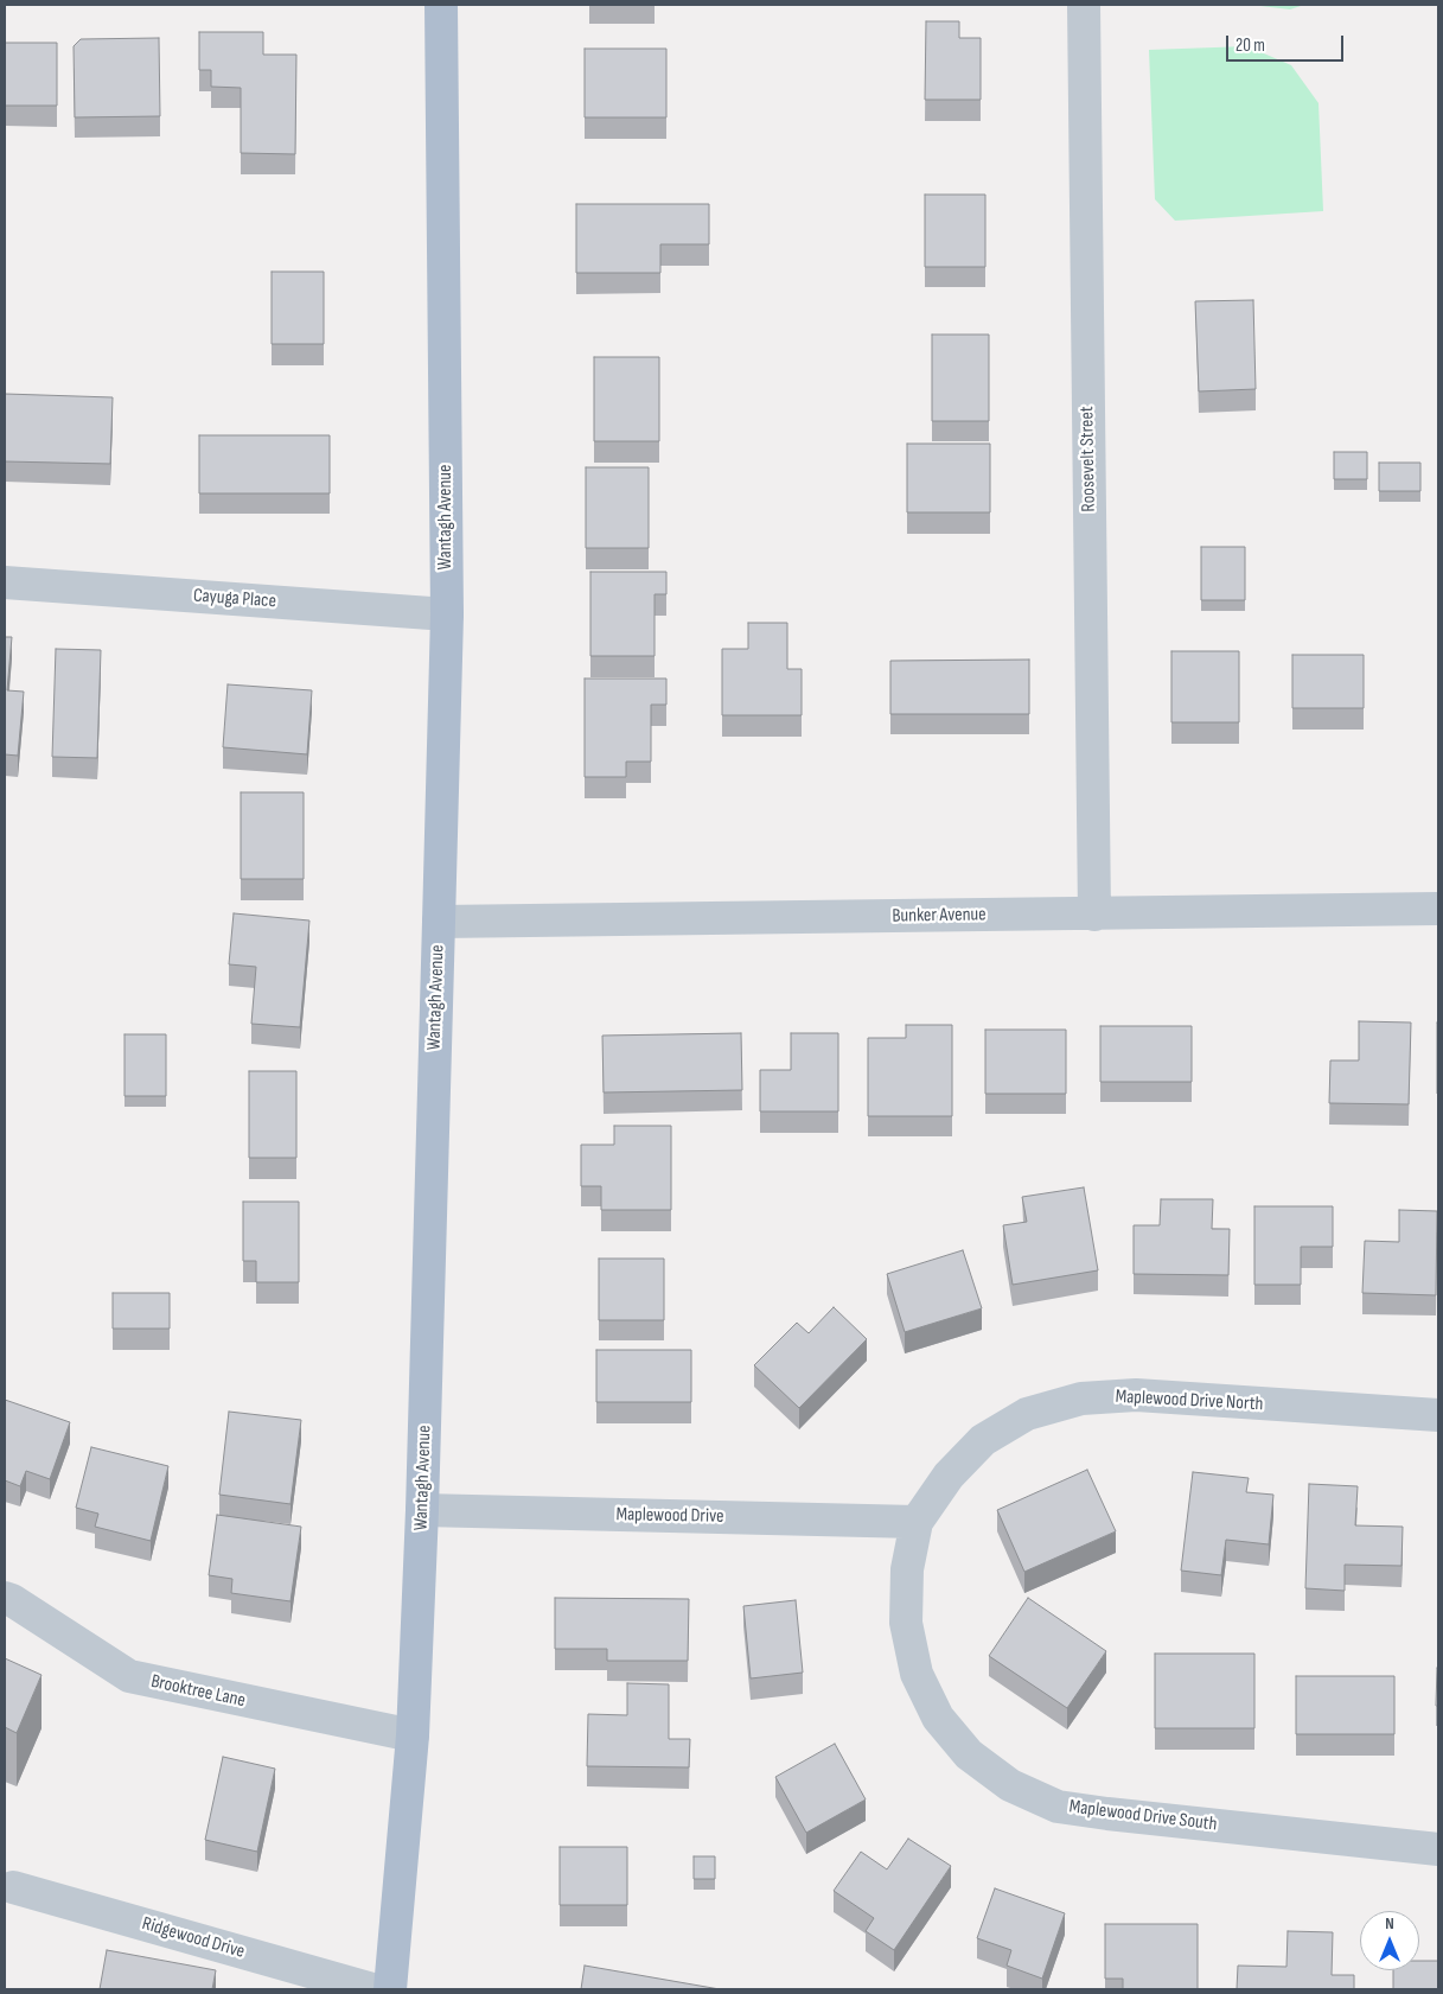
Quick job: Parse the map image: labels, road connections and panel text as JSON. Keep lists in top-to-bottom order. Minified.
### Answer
{"streets":{"main road":["Wantagh Avenue"],"street":["Roosevelt Street","Cayuga Place","Bunker Avenue","Maplewood Drive North","Maplewood Drive","Brooktree Lane","Maplewood Drive South","Ridgewood Drive"]},"crossings":[["Roosevelt Street","Bunker Avenue"],["Wantagh Avenue","Cayuga Place"],["Wantagh Avenue","Bunker Avenue"],["Wantagh Avenue","Maplewood Drive"],["Wantagh Avenue","Brooktree Lane"],["Maplewood Drive North","Maplewood Drive"],["Maplewood Drive North","Maplewood Drive South"],["Maplewood Drive","Maplewood Drive South"]],"scale_bar":"20 m","north":"top"}
